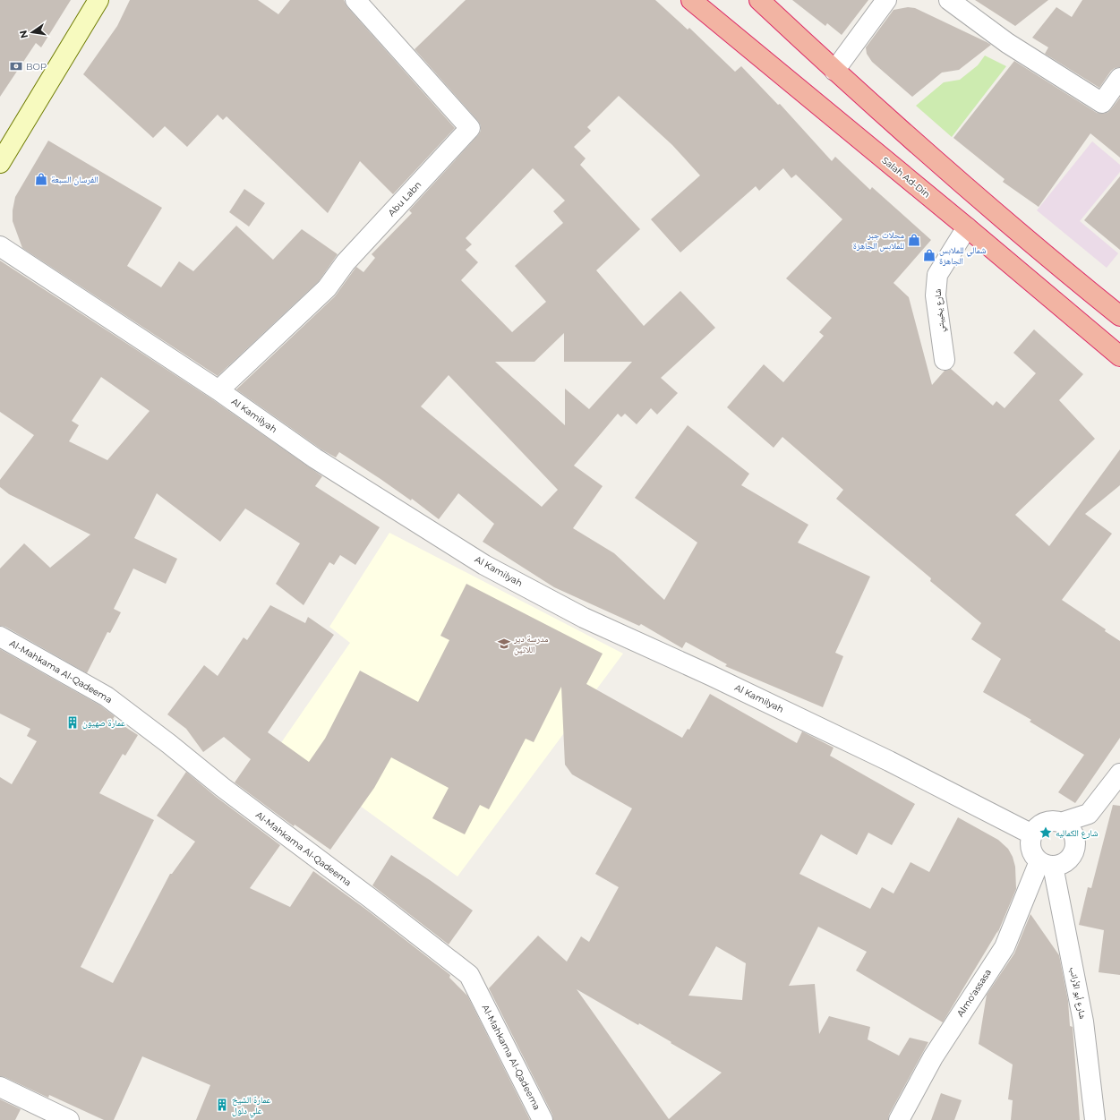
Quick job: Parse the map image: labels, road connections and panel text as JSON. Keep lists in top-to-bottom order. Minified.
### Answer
{"streets":{"highway":["Salah Ad-Din"],"street":["Abu Labn","شارع يخيبتي","Al Kamilyah","Al-Mahkama Al-Qadeema","Almo'assasa","شارع أبو الأرانب"]},"crossings":[["Salah Ad-Din","شارع يخيبتي"],["Abu Labn","Al Kamilyah"],["Al Kamilyah","Almo'assasa"],["Al Kamilyah","شارع أبو الأرانب"],["Almo'assasa","شارع أبو الأرانب"]],"places":{"bank":["BOP"],"shop":["الفرسان السبعة","محلات جبر للملابس الجاهزة","شمالي للملابس الجاهزة"],"school or university":["مدرسة دير اللاتين"],"building":["عمارة صهيون","عمارة الشيخ علي دلول"],"place":["شارع الكماليه"]},"north":"left"}
